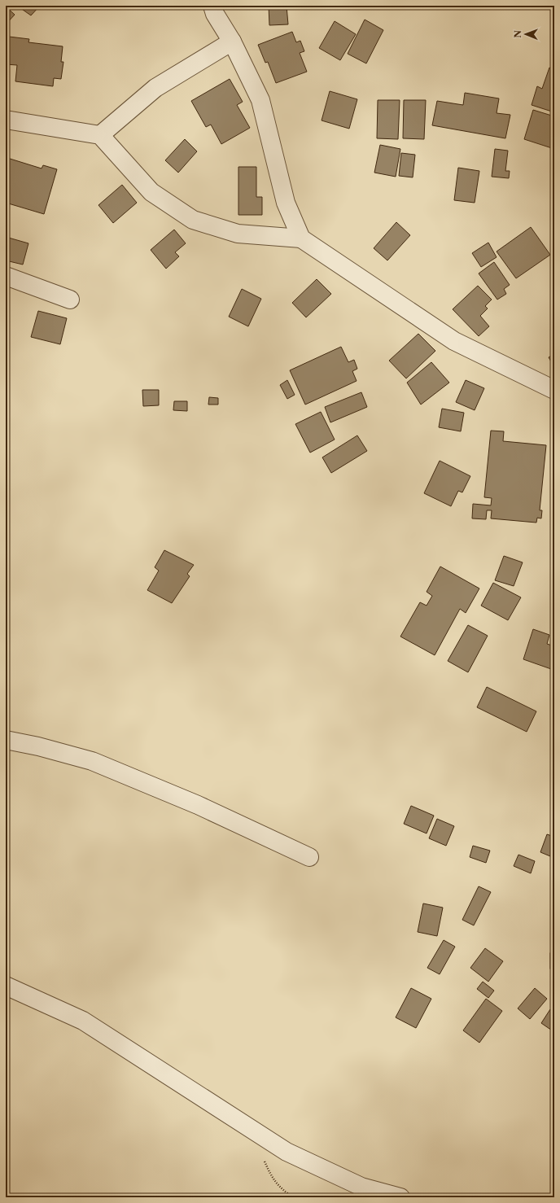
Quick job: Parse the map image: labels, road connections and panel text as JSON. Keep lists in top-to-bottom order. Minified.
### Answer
{"north":"left"}
